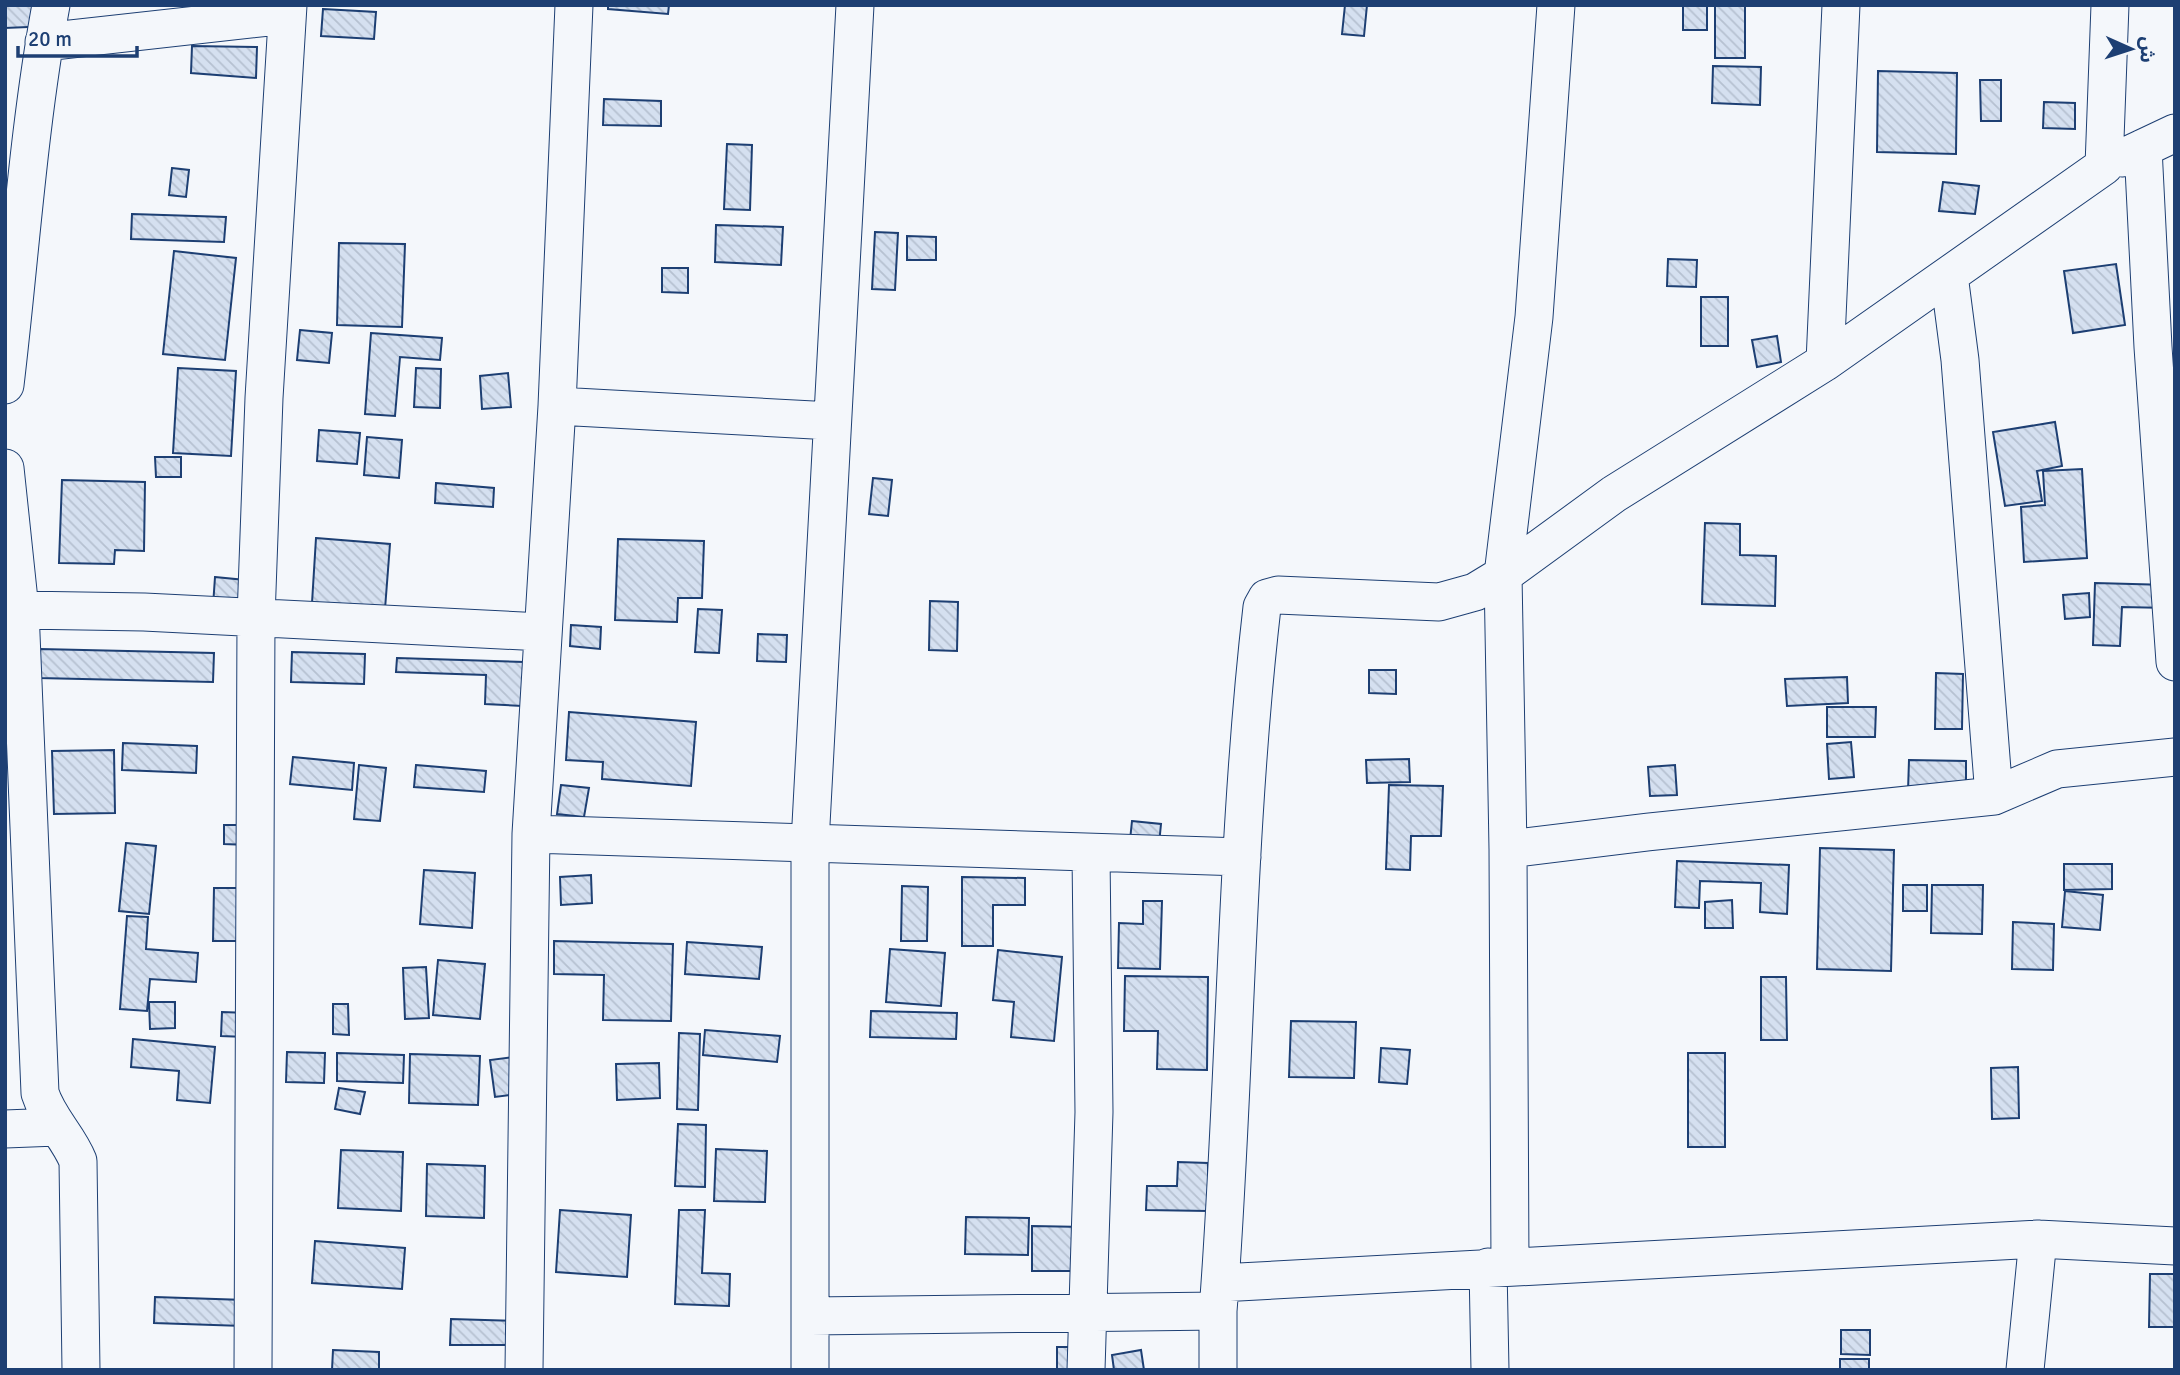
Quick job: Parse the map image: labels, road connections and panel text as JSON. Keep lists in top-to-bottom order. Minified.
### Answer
{"scale_bar":"20 m","north":"right"}
